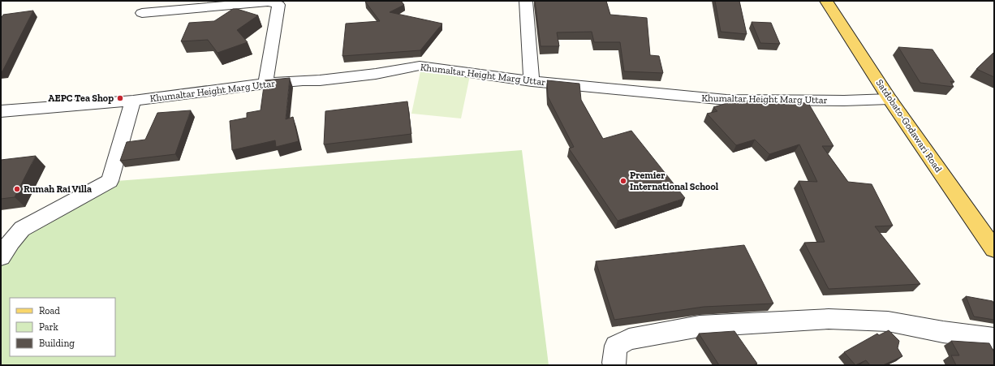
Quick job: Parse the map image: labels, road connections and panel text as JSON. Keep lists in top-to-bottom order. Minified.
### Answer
{"streets":{"main road":["Satdobato-Godawari Road"],"street":["Khumaltar Height Marg Uttar"]},"crossings":[["Khumaltar Height Marg Uttar","Satdobato-Godawari Road"]],"places":["AEPC Tea Shop","Premier International School","Rumah Rai Villa"],"legend":["Road","Park","Building"]}
